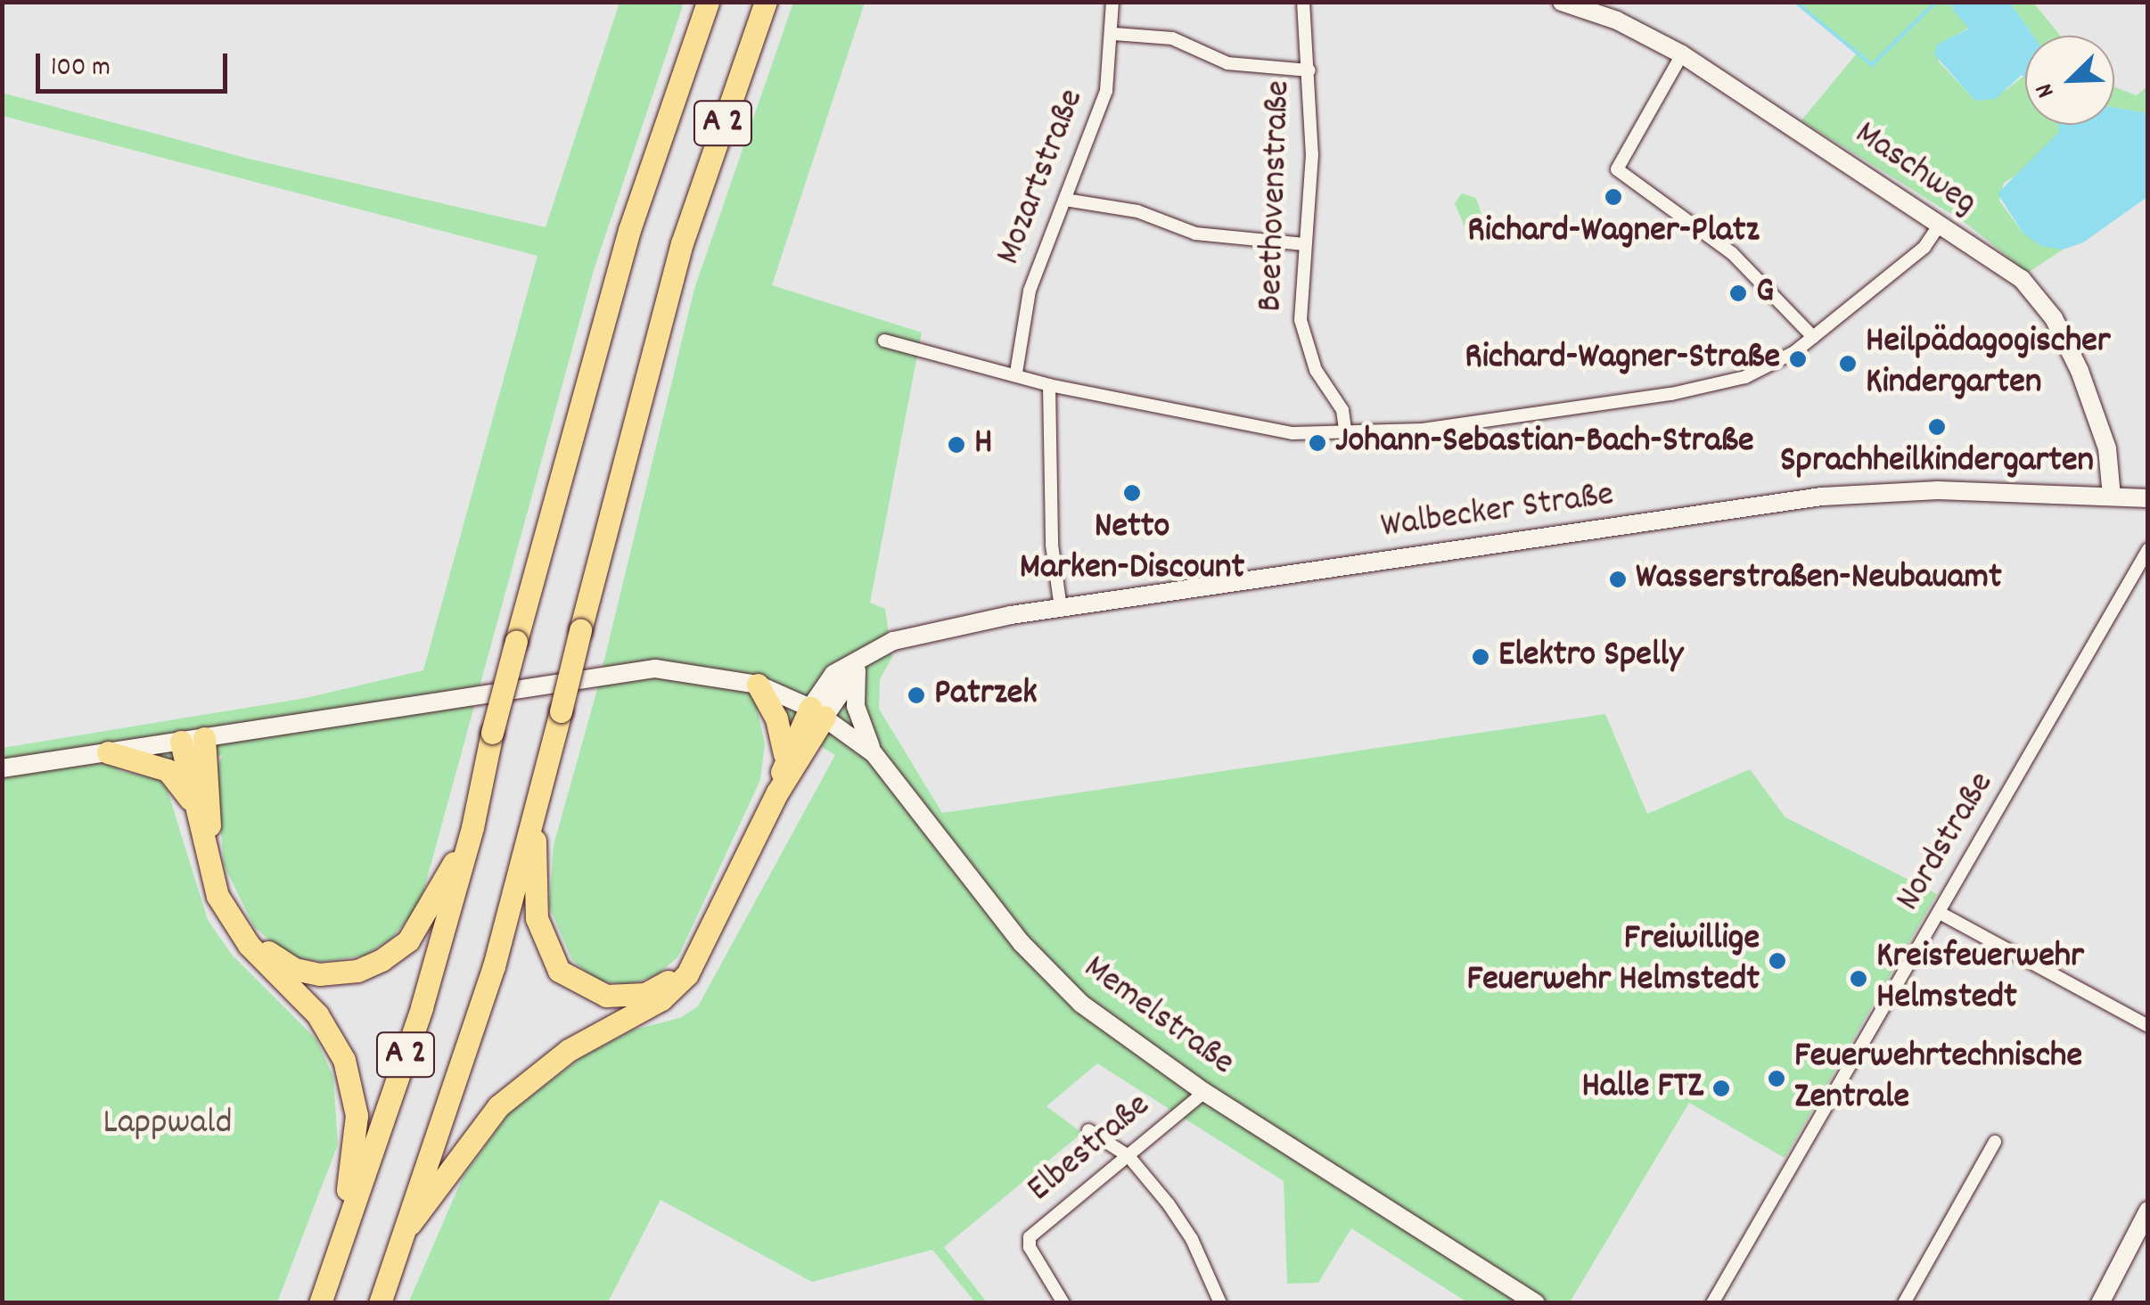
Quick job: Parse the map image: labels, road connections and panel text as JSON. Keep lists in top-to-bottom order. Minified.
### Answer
{"streets":{"highway":["A 2"],"main road":["Maschweg","Walbecker Straße","Memelstraße"],"street":["Mozartstraße","Beethovenstraße","Nordstraße","Elbestraße"]},"crossings":[["Maschweg","Walbecker Straße"],["Walbecker Straße","Memelstraße"],["Memelstraße","Elbestraße"]],"parks":["Lappwald"],"places":["Richard-Wagner-Platz","G","Richard-Wagner-Straße","Heilpädagogischer Kindergarten","Sprachheilkindergarten","Johann-Sebastian-Bach-Straße","H","Netto Marken-Discount","Wasserstraßen-Neubauamt","Elektro Spelly","Patrzek","Freiwillige Feuerwehr Helmstedt","Kreisfeuerwehr Helmstedt","Feuerwehrtechnische Zentrale","Halle FTZ"],"scale_bar":"100 m","north":"bottom left"}
